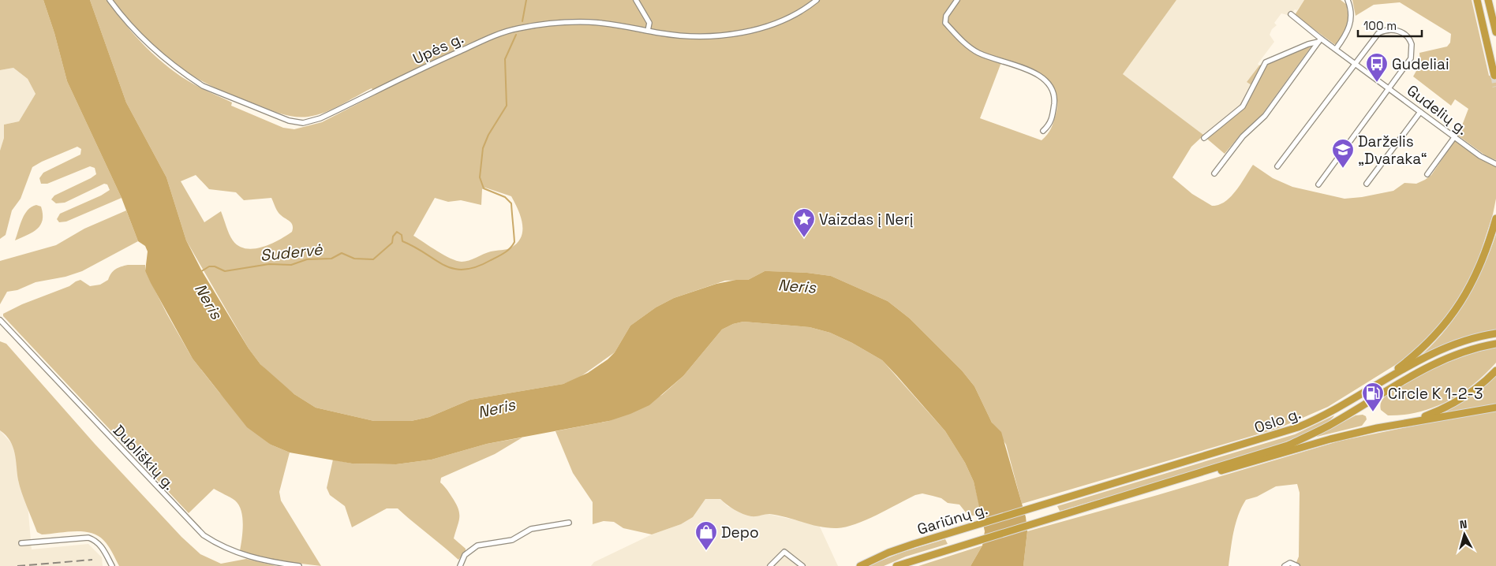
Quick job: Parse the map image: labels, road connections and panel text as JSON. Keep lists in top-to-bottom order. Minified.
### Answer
{"streets":{"highway":["Oslo g.","Gariūnų g."],"street":["Upės g.","Gudelių g.","Dubliškių g."]},"crossings":[["Oslo g.","Gariūnų g."]],"water":["Sudervė","Neris"],"places":{"bus stop":["Gudeliai"],"school or university":["Darželis „Dvaraka“"],"place":["Vaizdas į Nerį"],"fuel station":["Circle K 1-2-3"],"shop":["Depo"]},"scale_bar":"100 m","north":"top"}
